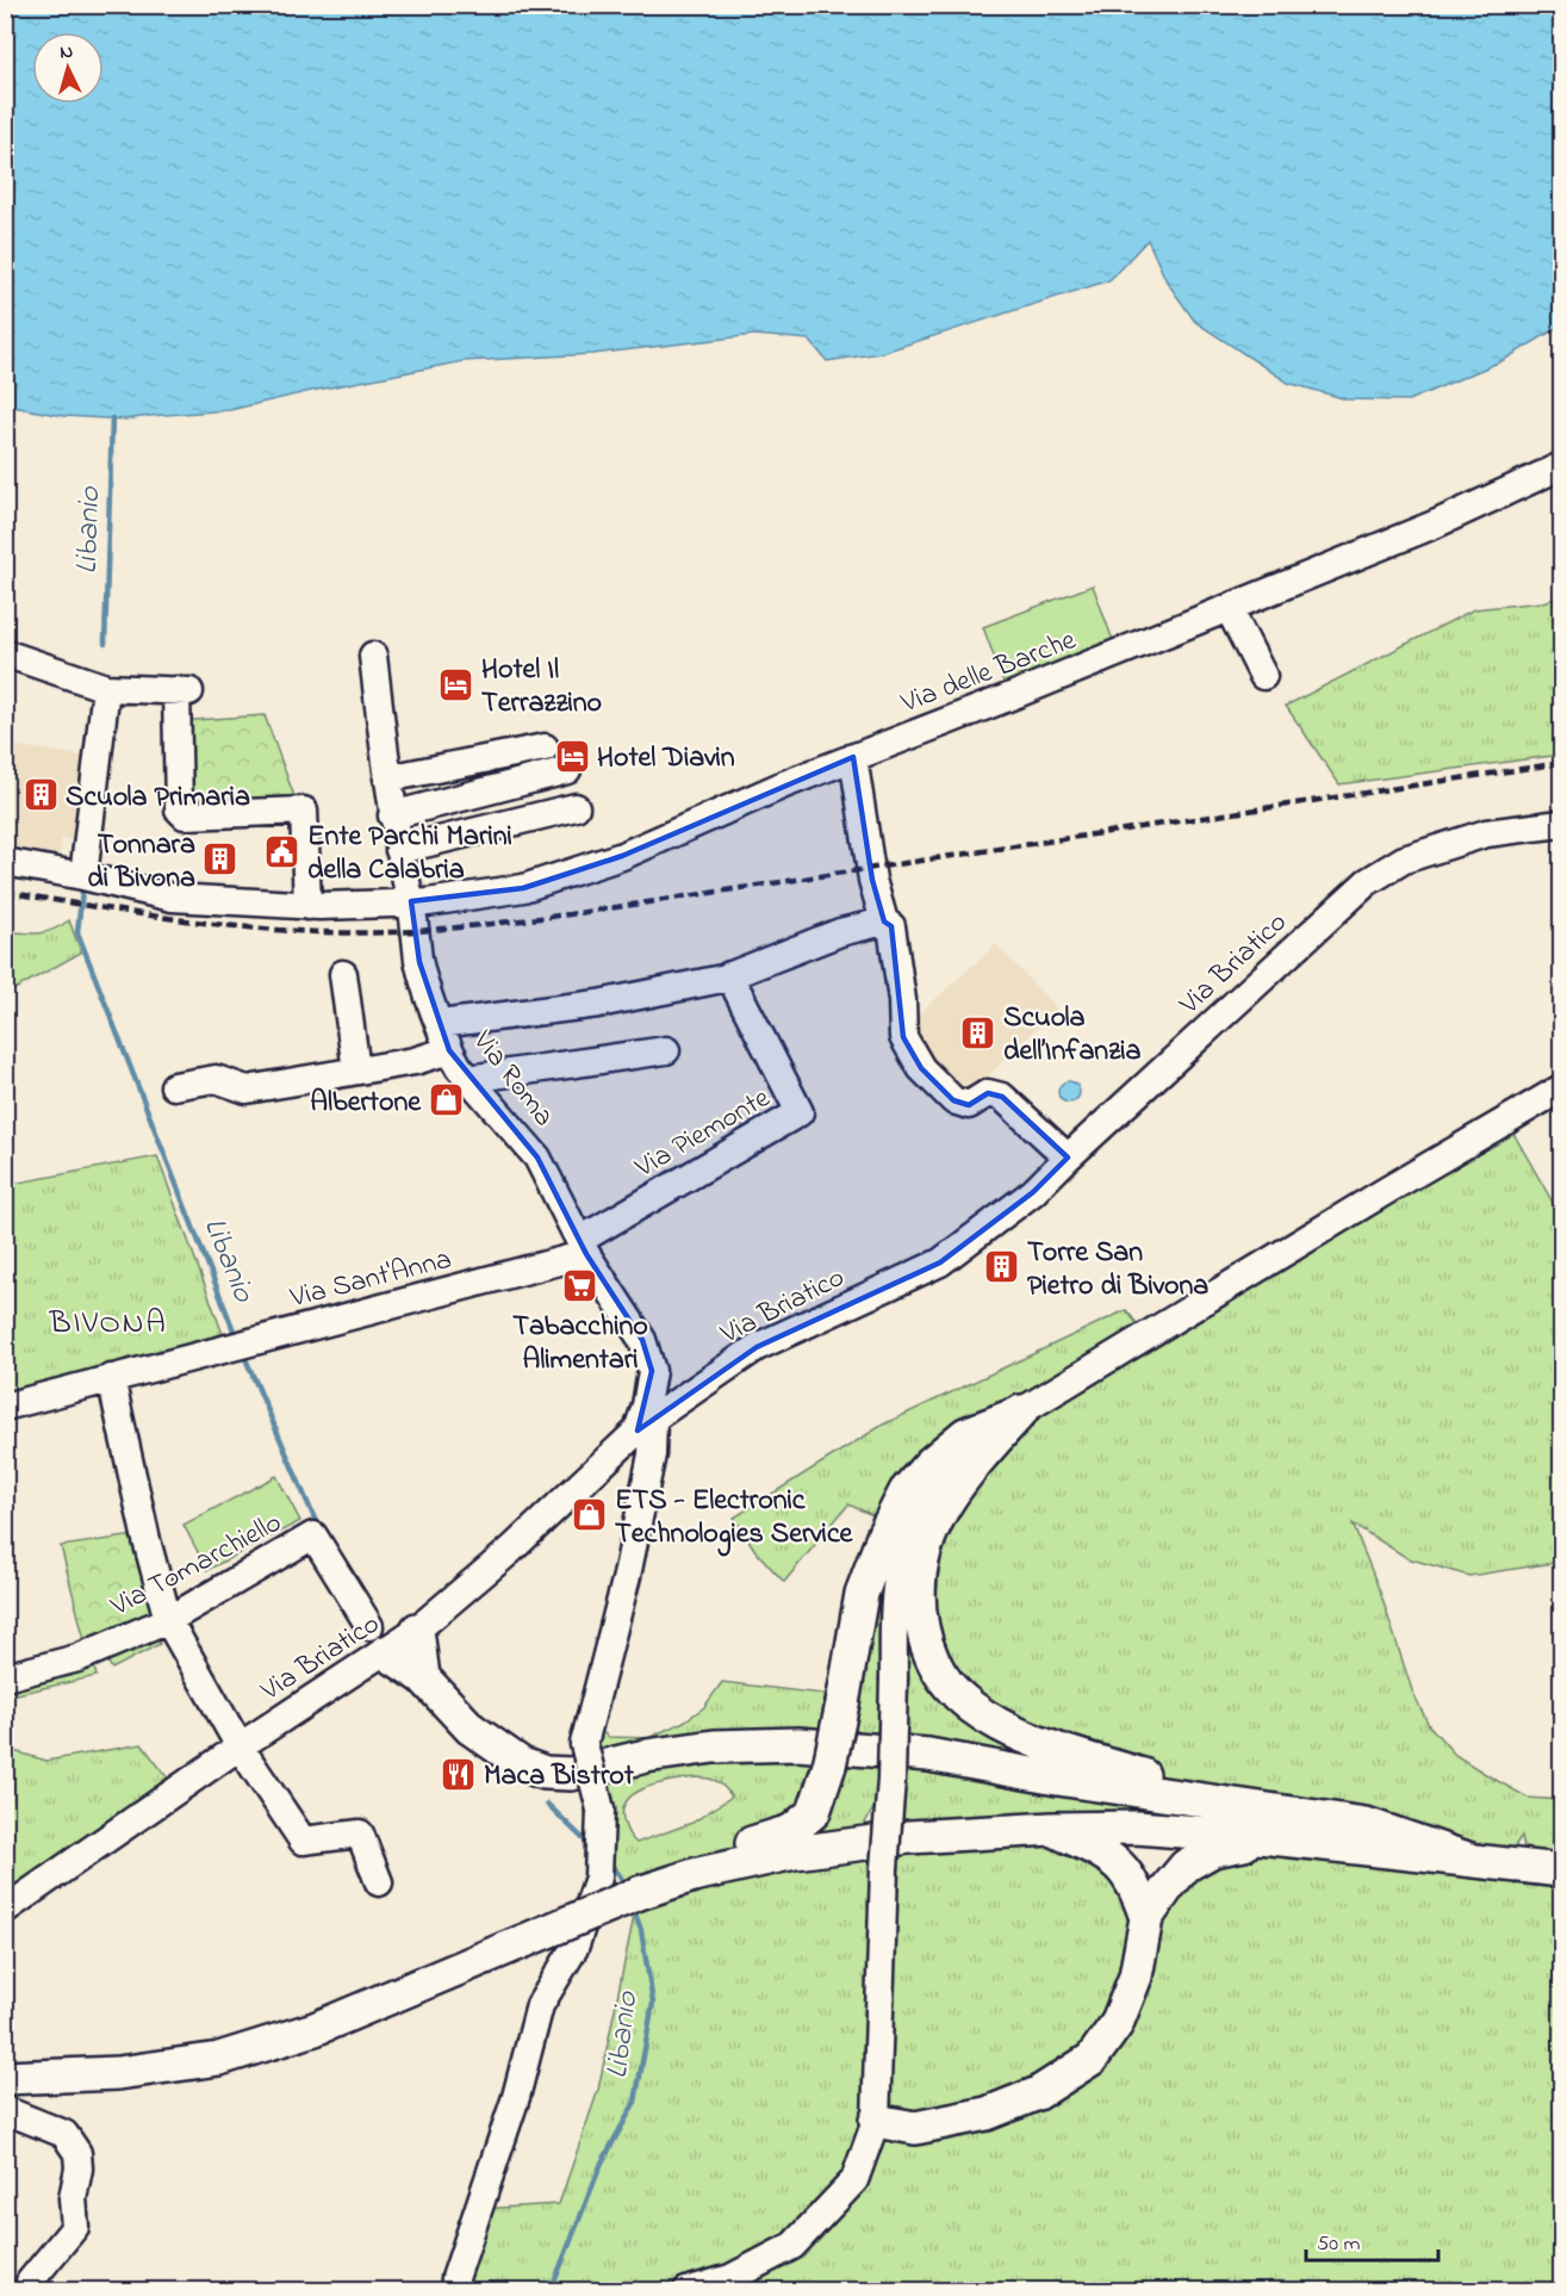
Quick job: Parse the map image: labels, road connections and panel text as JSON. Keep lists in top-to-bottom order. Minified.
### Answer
{"streets":{"street":["Via delle Barche","Via Briatico","Via Roma","Via Piemonte","Via Sant'Anna","Via Tomarchiello"]},"crossings":[["Via delle Barche","Via Roma"],["Via Briatico","Via Roma"],["Via Briatico","Via Tomarchiello"],["Via Roma","Via Piemonte"],["Via Roma","Via Sant'Anna"],["Via Piemonte","Via Sant'Anna"]],"districts":["BIVONA"],"water":["Libanio"],"places":{"hotel":["Hotel Il Terrazzino","Hotel Diavin"],"building":["Scuola Primaria","Tonnara di Bivona","Scuola dell’Infanzia","Torre San Pietro di Bivona"],"public building":["Ente Parchi Marini della Calabria"],"shop":["Albertone","ETS - Electronic Technologies Service"],"supermarket":["Tabacchino Alimentari"],"restaurant":["Maca Bistrot"]},"scale_bar":"50 m","north":"top"}
